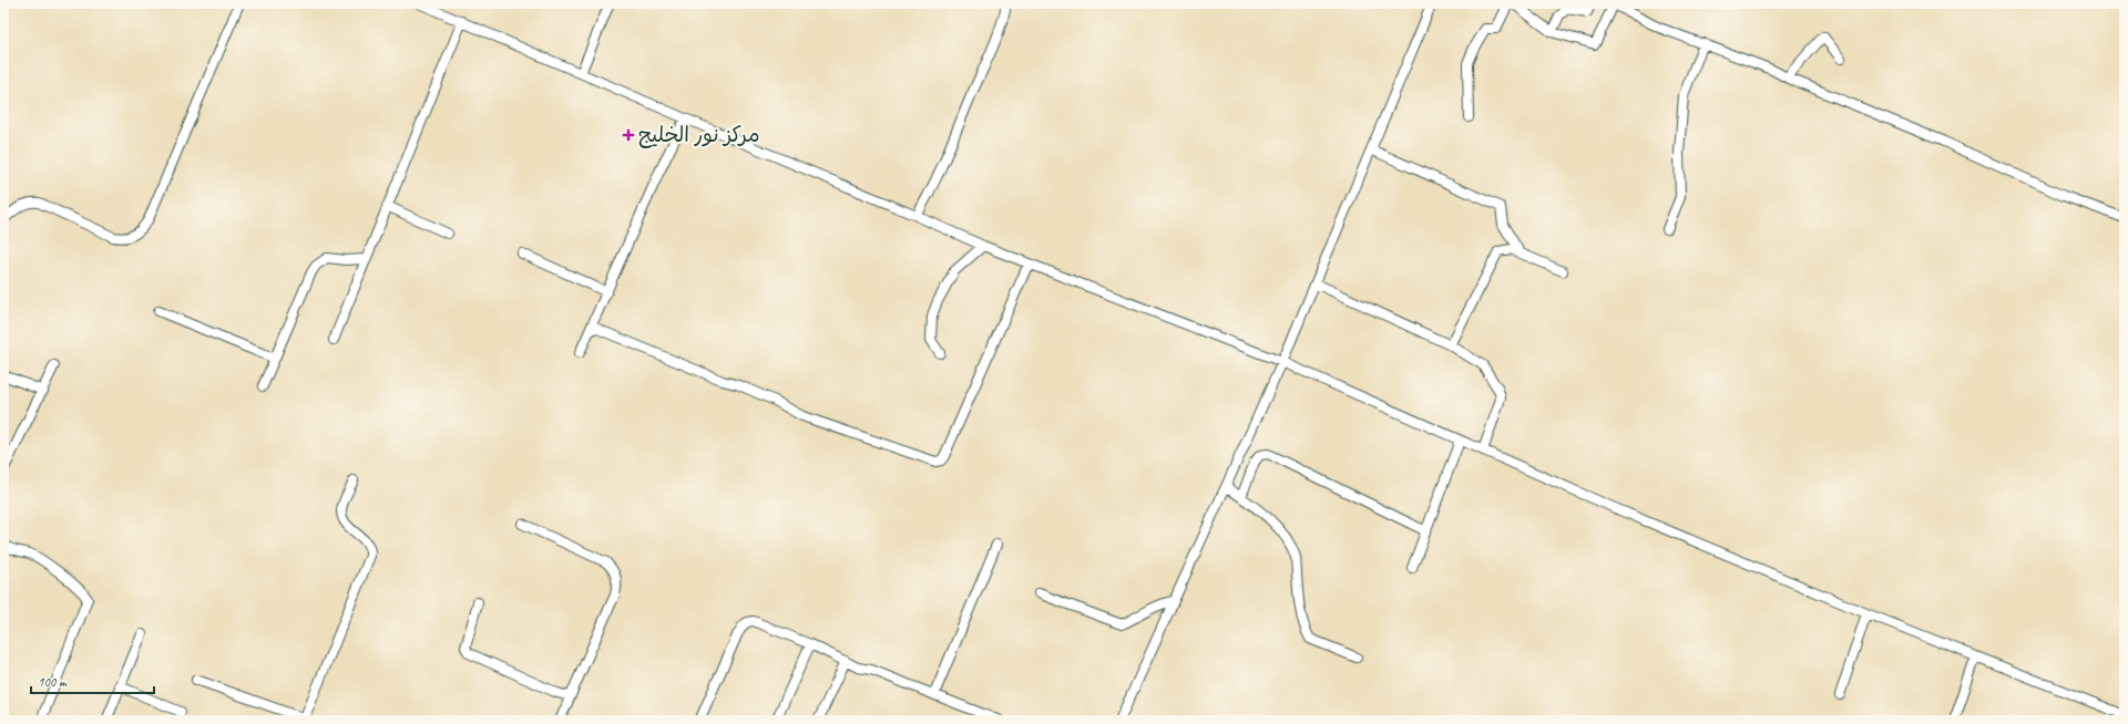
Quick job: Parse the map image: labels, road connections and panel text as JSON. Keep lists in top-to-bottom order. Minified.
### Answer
{"places":{"health":["مركز نور الخليج"]},"scale_bar":"100 m"}
